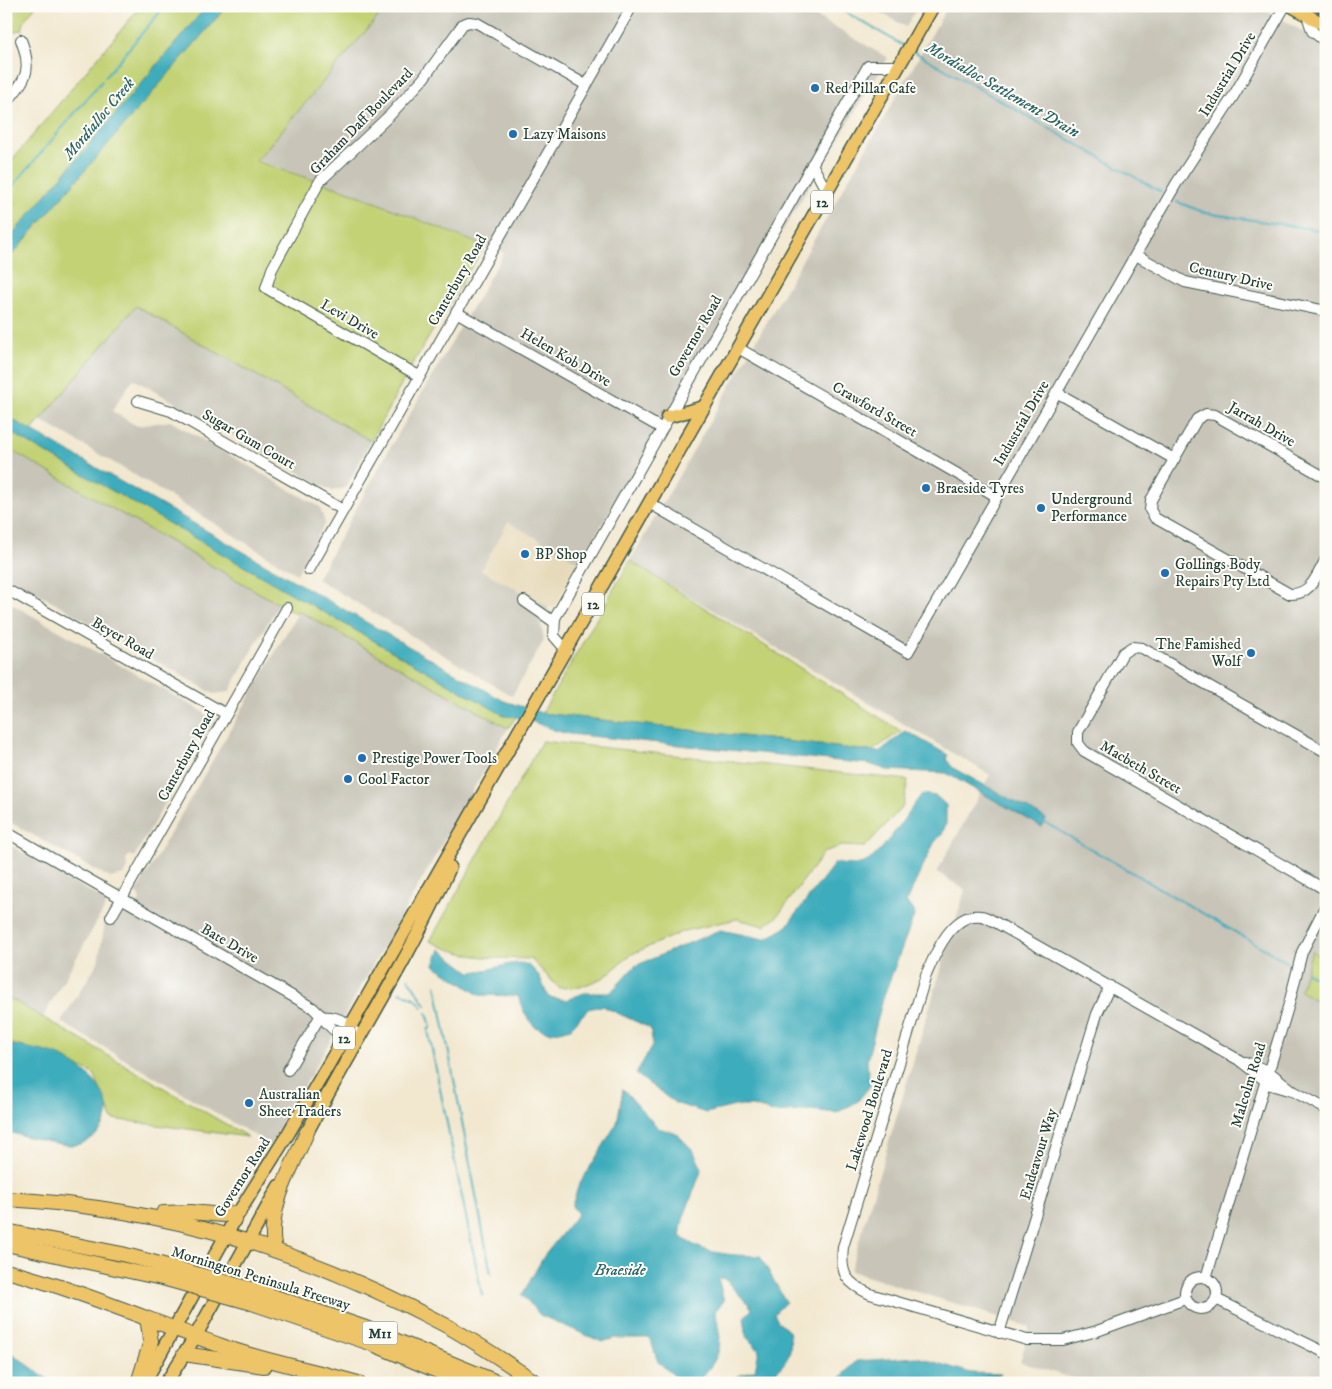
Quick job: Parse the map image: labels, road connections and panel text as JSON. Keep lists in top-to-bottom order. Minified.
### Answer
{"streets":{"highway":["Mornington Peninsula Freeway","M11"],"main road":["12","Governor Road"],"street":["Industrial Drive","Graham Daff Boulevard","Century Drive","Canterbury Road","Levi Drive","Helen Kob Drive","Crawford Street","Jarrah Drive","Sugar Gum Court","Beyer Road","Macbeth Street","Bate Drive","Malcolm Road","Lakewood Boulevard","Endeavour Way"]},"crossings":[["Industrial Drive","Century Drive"],["Industrial Drive","Governor Road"],["Industrial Drive","Crawford Street"],["Graham Daff Boulevard","Canterbury Road"],["Graham Daff Boulevard","Levi Drive"],["Canterbury Road","Levi Drive"],["Canterbury Road","Helen Kob Drive"],["Canterbury Road","Sugar Gum Court"],["Canterbury Road","Beyer Road"],["Canterbury Road","Bate Drive"],["Governor Road","Helen Kob Drive"],["Governor Road","Crawford Street"],["Governor Road","Bate Drive"],["Malcolm Road","Lakewood Boulevard"],["Lakewood Boulevard","Endeavour Way"]],"water":["Mordialloc Settlement Drain","Mordialloc Creek","Braeside"],"places":["Red Pillar Cafe","Lazy Maisons","Braeside Tyres","Underground Performance","BP Shop","Gollings Body Repairs Pty Ltd","The Famished Wolf","Prestige Power Tools","Cool Factor","Australian Sheet Traders"]}
